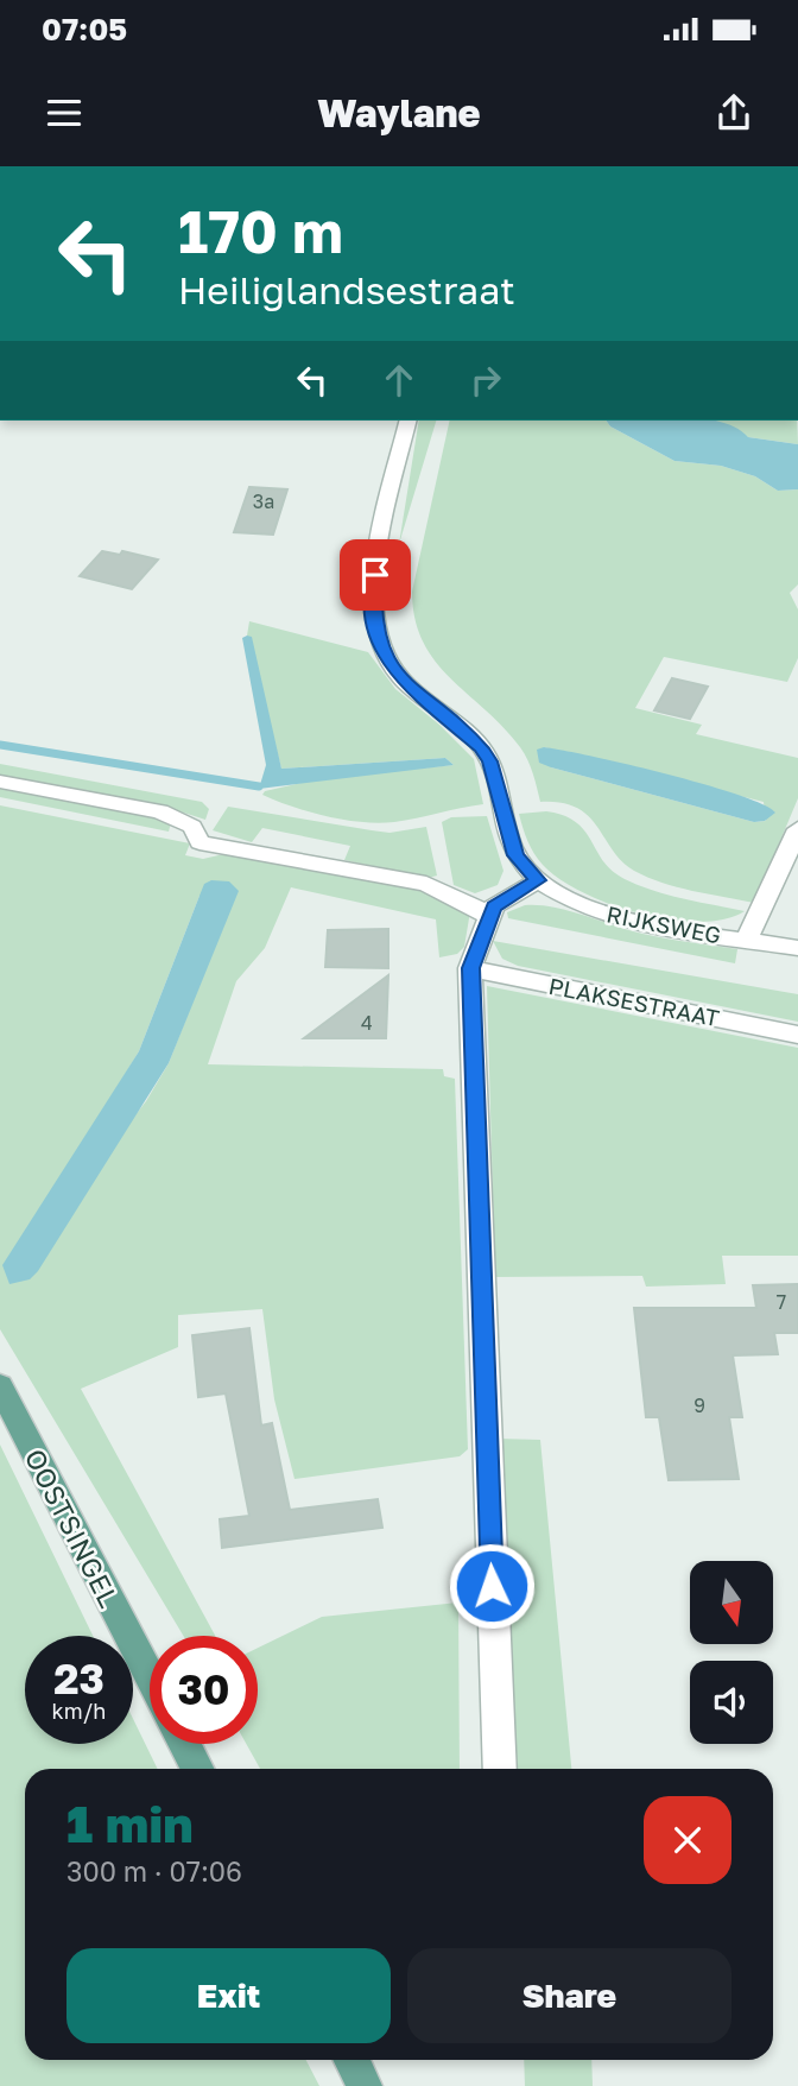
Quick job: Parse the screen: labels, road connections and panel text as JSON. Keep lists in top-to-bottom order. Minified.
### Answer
{"streets":{"main road":["OOSTSINGEL"],"street":["RIJKSWEG","PLAKSESTRAAT"]},"house_numbers":["3a","4","7","9"],"north":"bottom","page":{"status":"07:05","header":"Waylane","turn":["170 m","Heiliglandsestraat"],"speed":"23 km/h","limit":"30","heading":["1 min","300 m · 07:06"],"buttons":["Exit","Share"]}}
